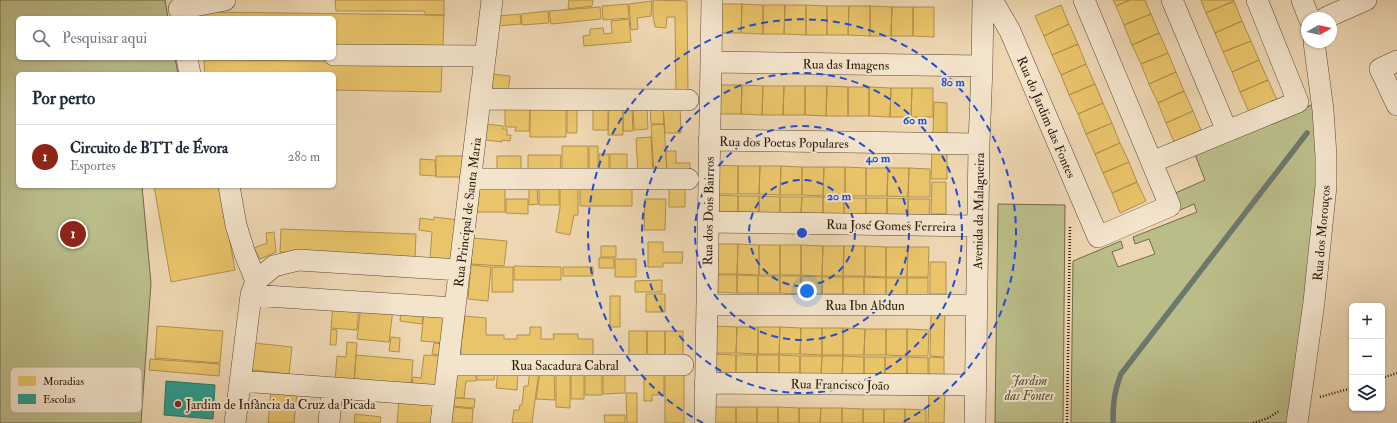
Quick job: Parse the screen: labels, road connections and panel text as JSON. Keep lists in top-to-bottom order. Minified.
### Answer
{"streets":{"street":["Rua das Imagens","Rua do Jardim das Fontes","Rua dos Poetas Populares","Rua dos Dois Bairros","Avenida da Malagueira","Rua Principal de Santa Maria","Rua José Gomes Ferreira","Rua dos Morouços","Rua Ibn Abdun","Rua Sacadura Cabral","Rua Francisco João"]},"crossings":[["Rua das Imagens","Rua dos Dois Bairros"],["Rua das Imagens","Avenida da Malagueira"],["Rua dos Poetas Populares","Rua dos Dois Bairros"],["Rua dos Poetas Populares","Avenida da Malagueira"],["Rua dos Dois Bairros","Rua José Gomes Ferreira"],["Rua dos Dois Bairros","Rua Ibn Abdun"],["Rua dos Dois Bairros","Rua Francisco João"],["Avenida da Malagueira","Rua José Gomes Ferreira"],["Avenida da Malagueira","Rua Ibn Abdun"],["Avenida da Malagueira","Rua Francisco João"],["Rua Principal de Santa Maria","Rua Sacadura Cabral"]],"parks":["Jardim das Fontes"],"places":["Jardim de Infância da Cruz da Picada"],"legend":["Moradias","Escolas"],"north":"right","page":{"search":"Pesquisar aqui","heading":"Por perto","list":[{"mark":"1","name":"Circuito de BTT de Évora","note":"Esportes","value":"280 m"}],"pins":"1","map_buttons":["+","−"]},"rings":["80 m","60 m","40 m","20 m"]}
